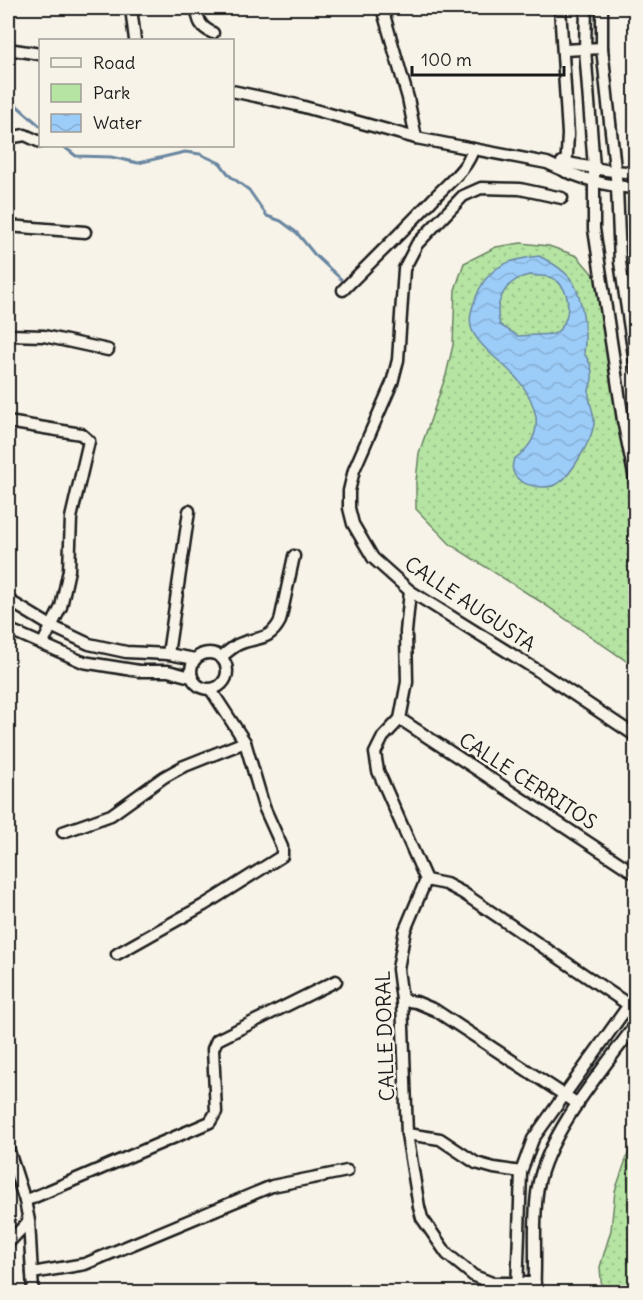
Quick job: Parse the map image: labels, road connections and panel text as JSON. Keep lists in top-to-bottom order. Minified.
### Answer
{"streets":{"street":["CALLE AUGUSTA","CALLE CERRITOS","CALLE DORAL"]},"legend":["Road","Park","Water"],"scale_bar":"100 m"}
